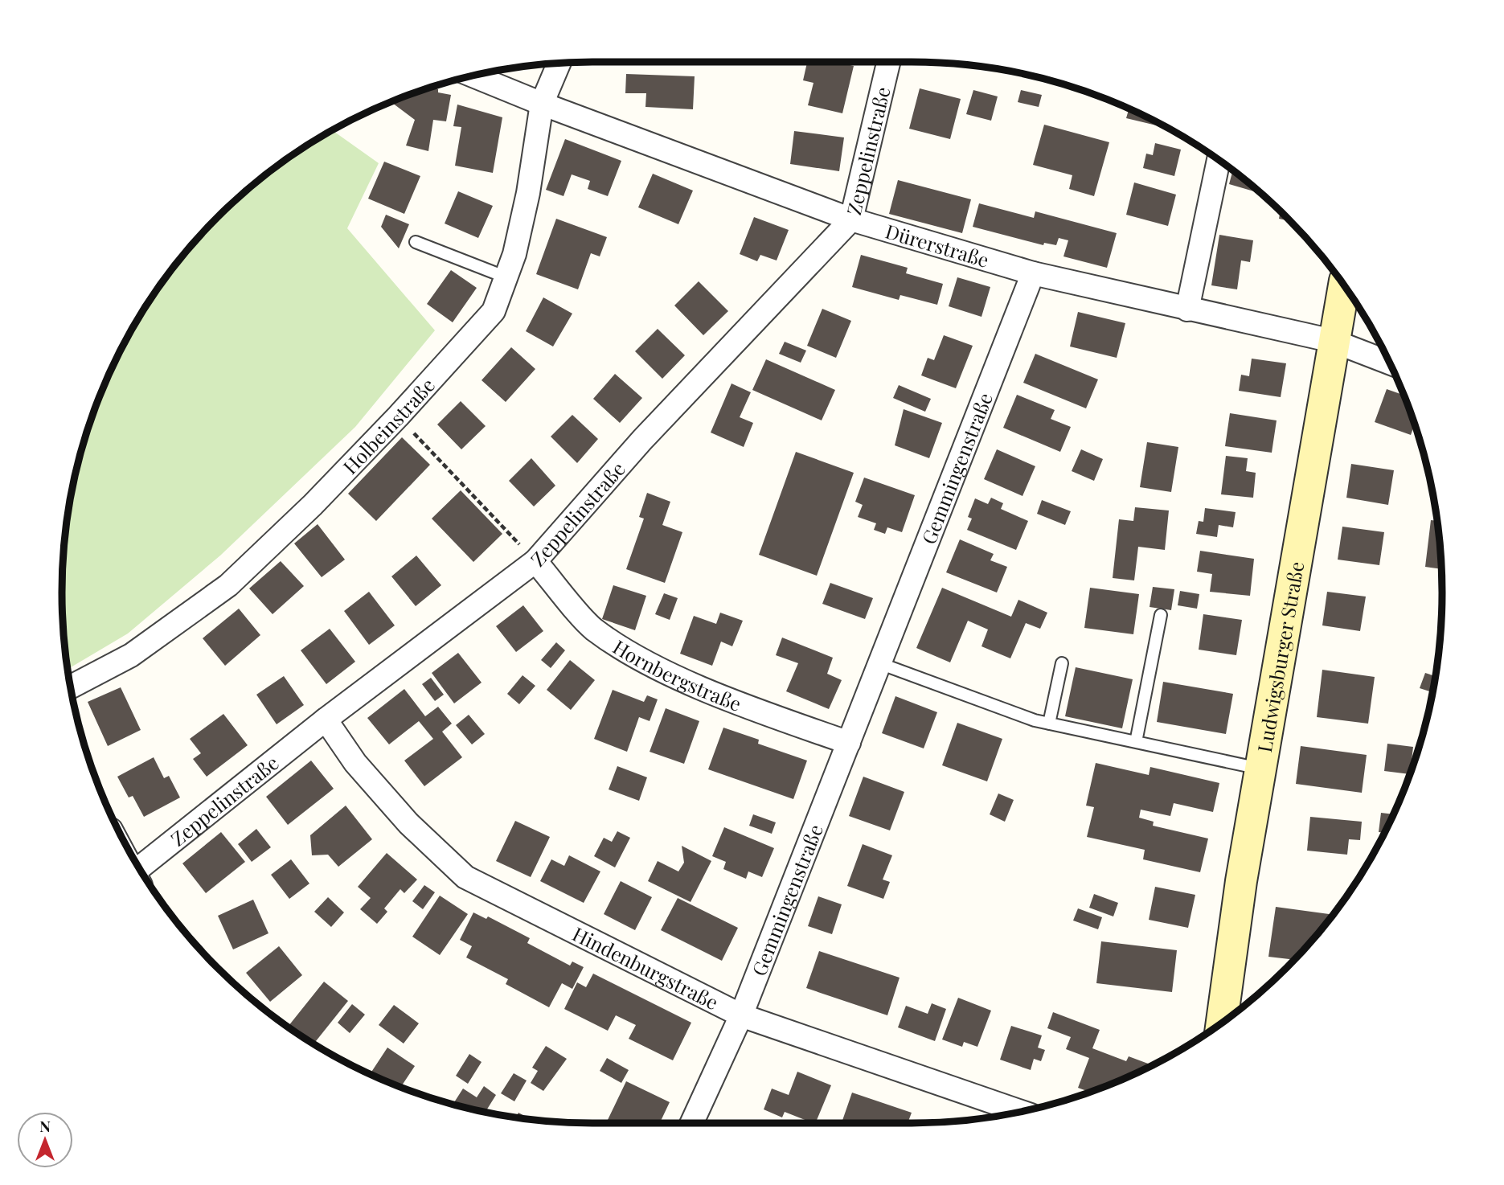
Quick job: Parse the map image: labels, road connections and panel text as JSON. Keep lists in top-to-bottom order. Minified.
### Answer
{"streets":{"main road":["Ludwigsburger Straße"],"street":["Zeppelinstraße","Dürerstraße","Holbeinstraße","Gemmingenstraße","Hornbergstraße","Hindenburgstraße"]},"crossings":[["Zeppelinstraße","Dürerstraße"],["Zeppelinstraße","Hornbergstraße"],["Zeppelinstraße","Hindenburgstraße"],["Dürerstraße","Holbeinstraße"],["Dürerstraße","Gemmingenstraße"],["Dürerstraße","Ludwigsburger Straße"],["Gemmingenstraße","Hornbergstraße"],["Gemmingenstraße","Hindenburgstraße"]],"north":"top"}
